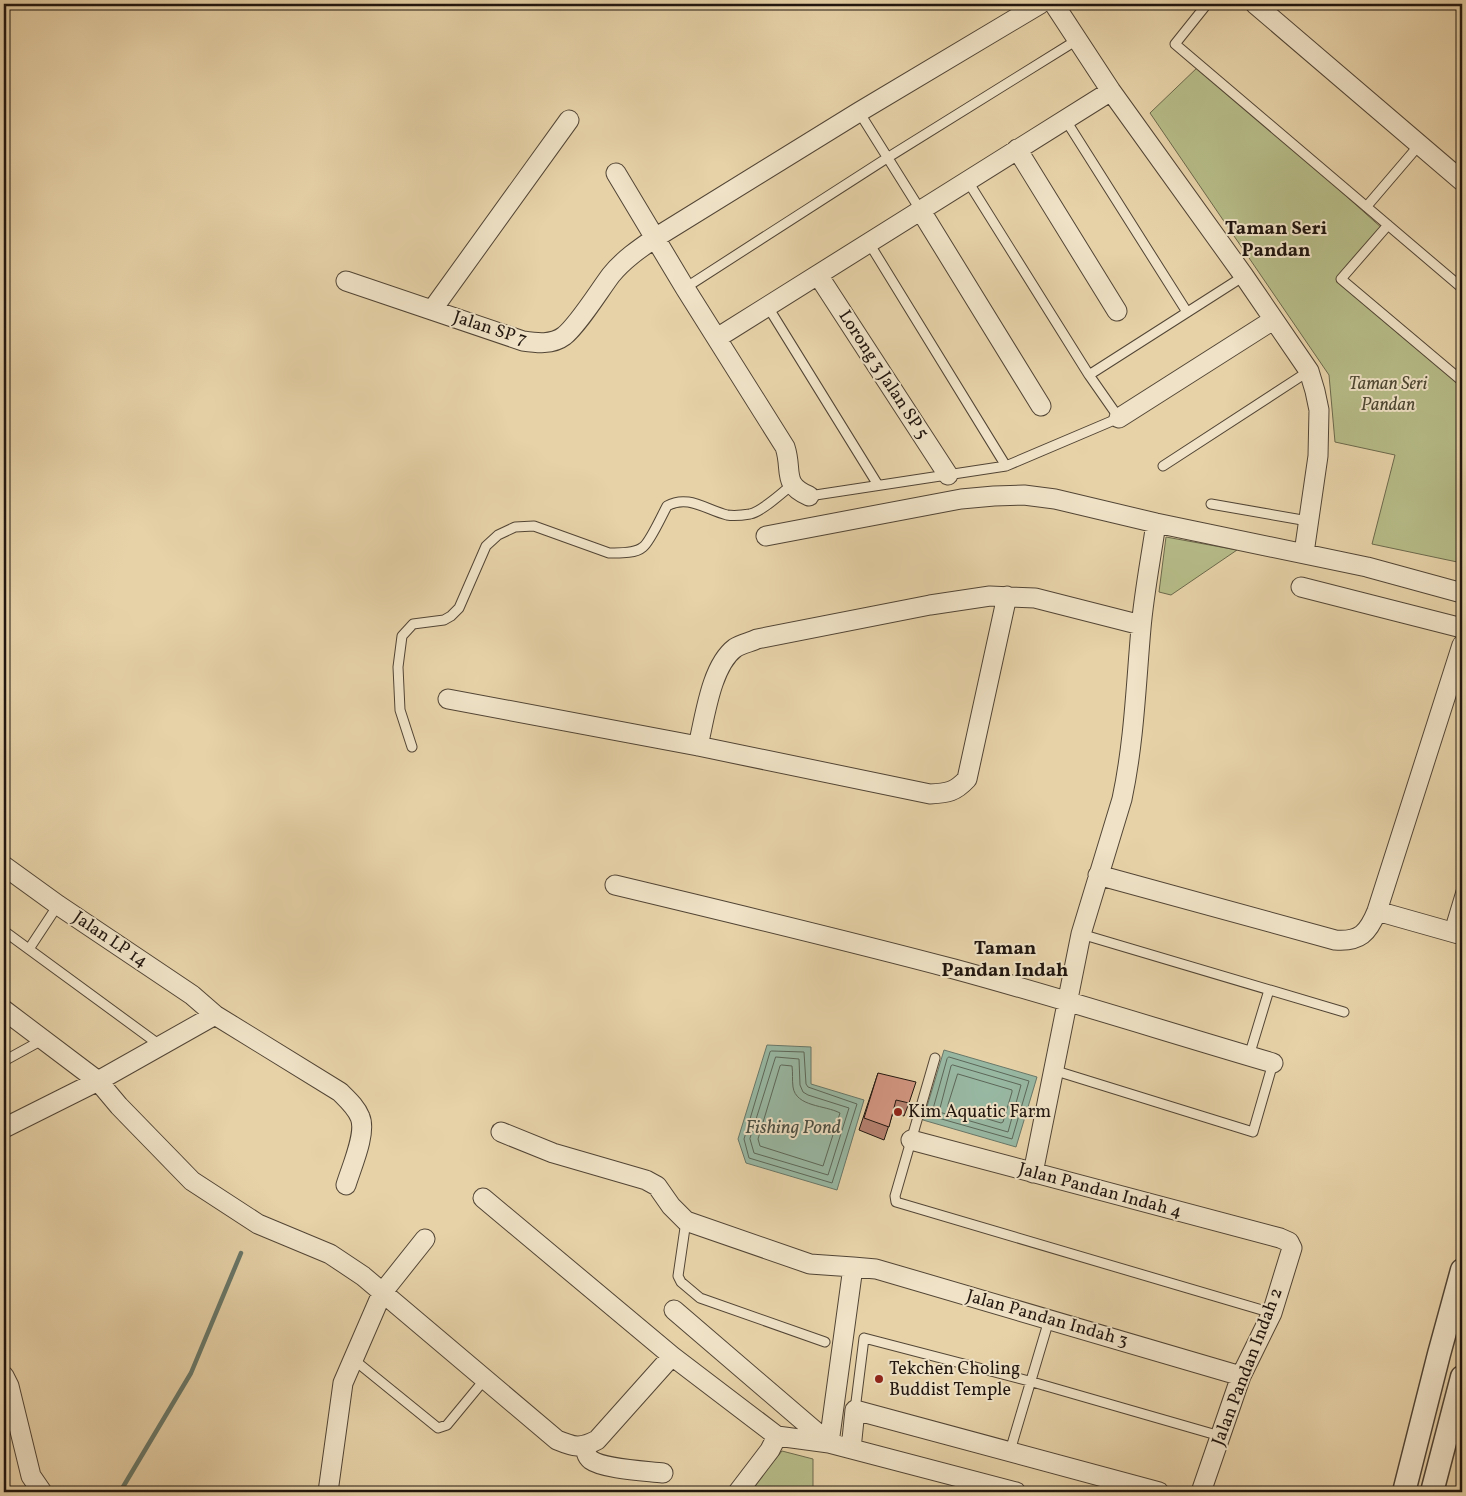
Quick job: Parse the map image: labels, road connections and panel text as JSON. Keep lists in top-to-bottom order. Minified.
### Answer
{"streets":{"street":["Jalan SP 7","Lorong 3 Jalan SP 5","Jalan LP 14","Jalan Pandan Indah 4","Jalan Pandan Indah 3","Jalan Pandan Indah 2"]},"crossings":[["Jalan Pandan Indah 4","Jalan Pandan Indah 2"],["Jalan Pandan Indah 3","Jalan Pandan Indah 2"]],"districts":["Taman Seri Pandan","Taman Pandan Indah"],"water":["Fishing Pond"],"parks":["Taman Seri Pandan"],"places":["Kim Aquatic Farm","Tekchen Choling Buddist Temple"]}
